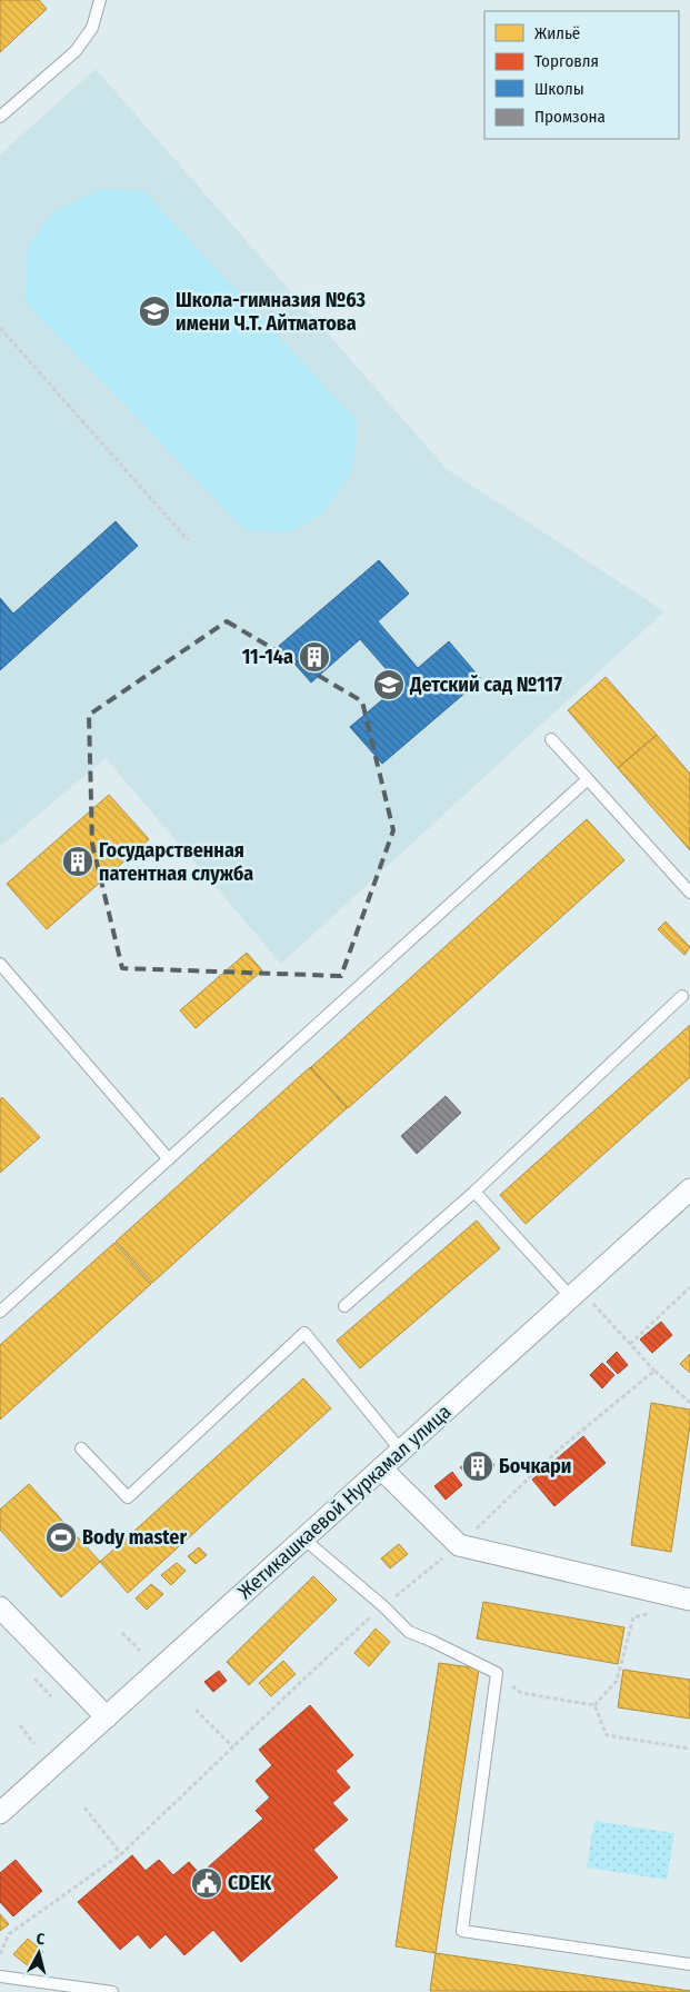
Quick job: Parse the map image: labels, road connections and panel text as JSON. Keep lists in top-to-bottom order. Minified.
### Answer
{"streets":{"street":["Жетикашкаевой Нуркамал улица"]},"places":{"school or university":["Школа-гимназия №63 имени Ч.Т. Айтматова","Детский сад №117"],"building":["11-14а","Государственная патентная служба","Бочкари"],"sports":["Body master"],"public building":["CDEK"]},"legend":["Жильё","Торговля","Школы","Промзона"],"north":"top"}
